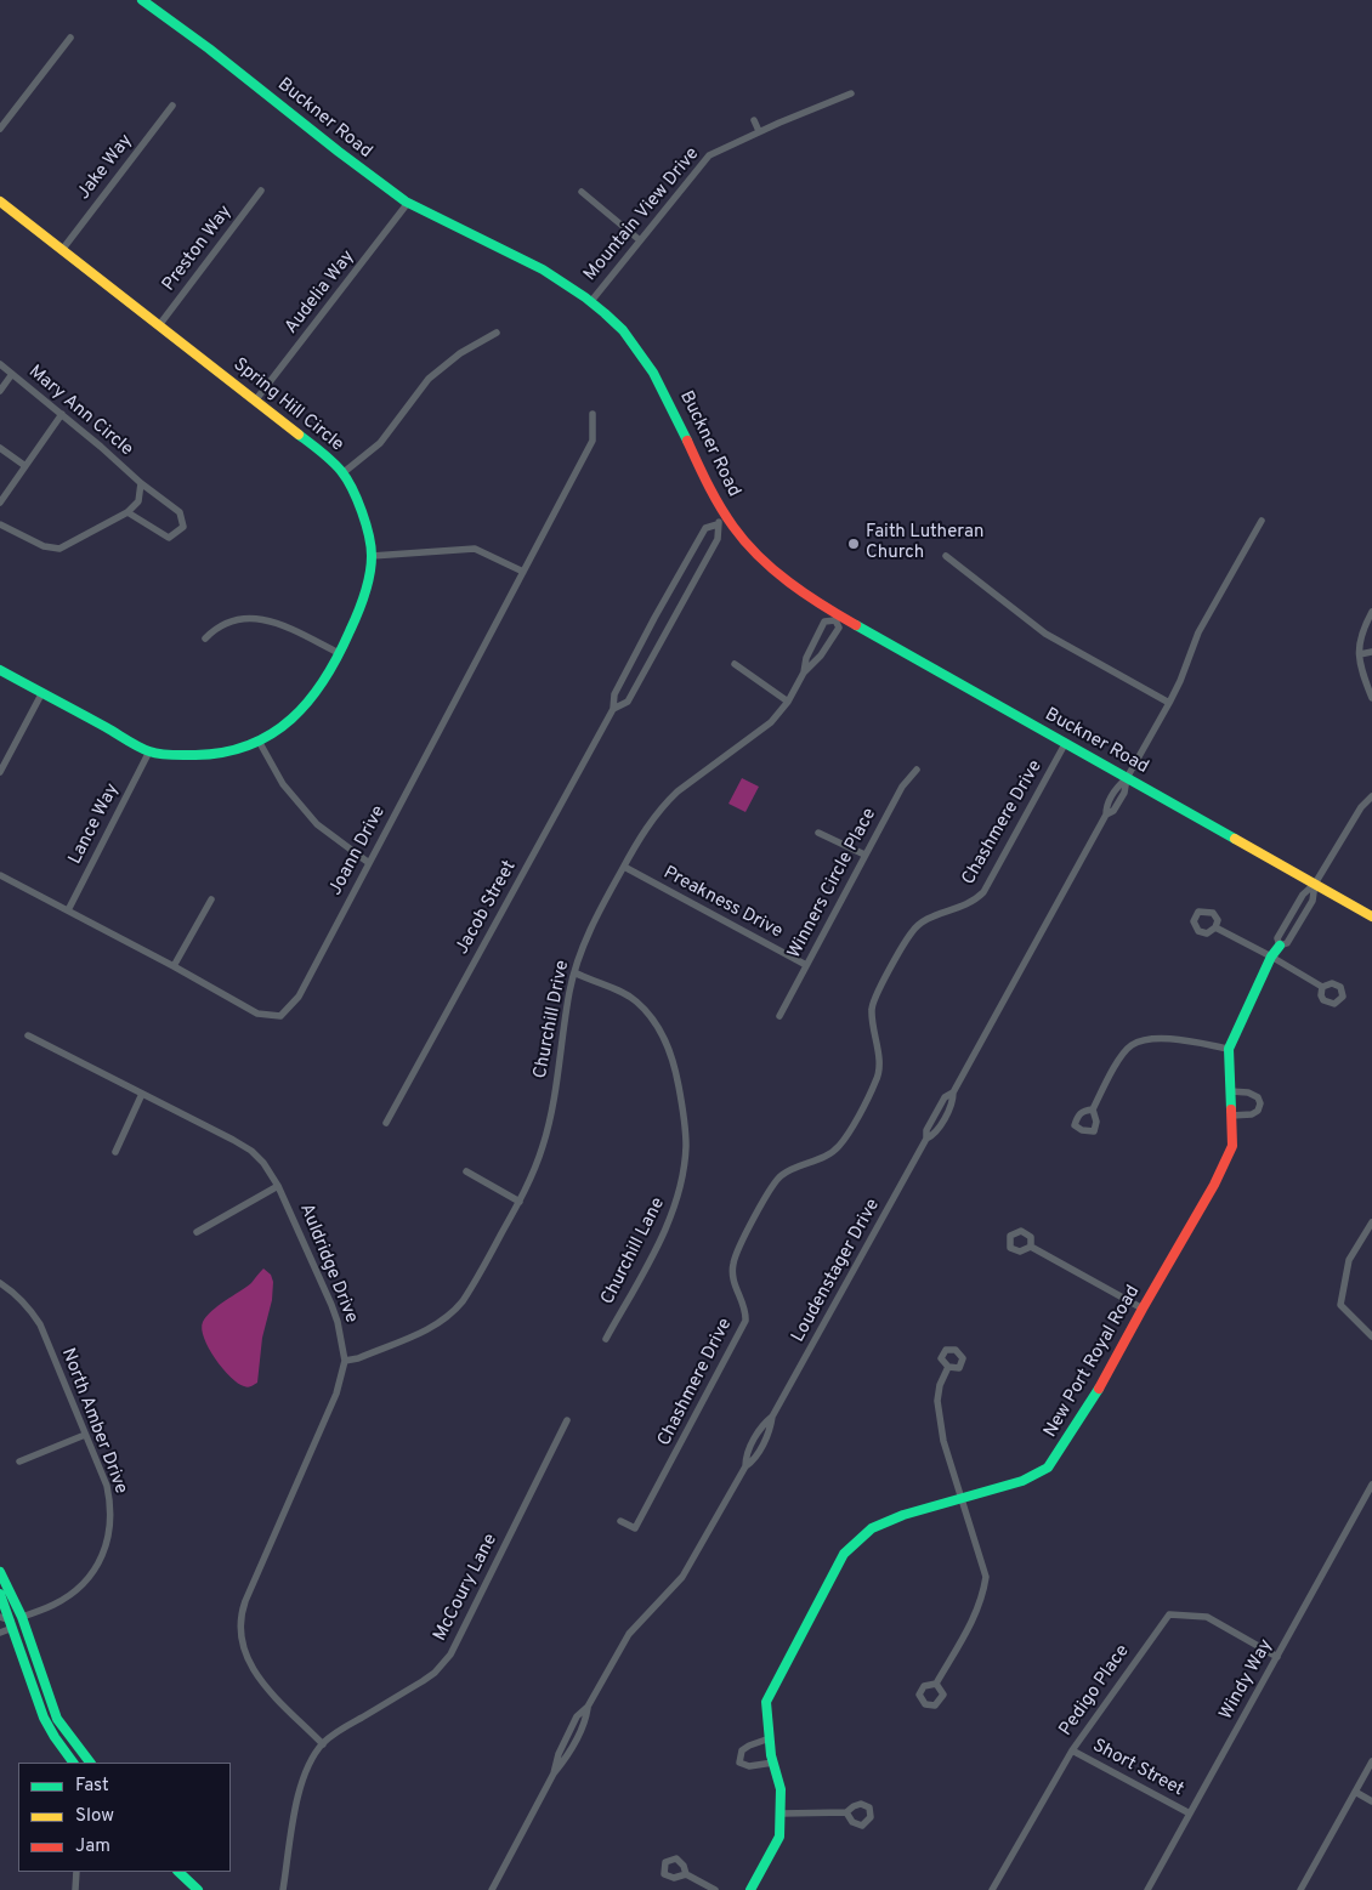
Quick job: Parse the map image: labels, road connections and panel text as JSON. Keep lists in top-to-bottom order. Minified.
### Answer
{"streets":{"street":["Buckner Road","Jake Way","Mountain View Drive","Preston Way","Audelia Way","Spring Hill Circle","Mary Ann Circle","Chashmere Drive","Lance Way","Joann Drive","Winners Circle Place","Preakness Drive","Jacob Street","Churchill Drive","Churchill Lane","Auldridge Drive","Loudenstager Drive","New Port Royal Road","North Amber Drive","McCoury Lane","Windy Way","Pedigo Place","Short Street"]},"crossings":[["Buckner Road","Mountain View Drive"],["Buckner Road","Audelia Way"],["Buckner Road","Chashmere Drive"],["Buckner Road","Jacob Street"],["Buckner Road","Churchill Drive"],["Buckner Road","Loudenstager Drive"],["Buckner Road","New Port Royal Road"],["Jake Way","Spring Hill Circle"],["Preston Way","Spring Hill Circle"],["Audelia Way","Spring Hill Circle"],["Spring Hill Circle","Lance Way"],["Lance Way","Joann Drive"],["Winners Circle Place","Preakness Drive"],["Preakness Drive","Churchill Drive"],["Churchill Drive","Churchill Lane"],["Churchill Drive","Auldridge Drive"],["Auldridge Drive","McCoury Lane"],["Windy Way","Pedigo Place"],["Windy Way","Short Street"],["Pedigo Place","Short Street"]],"places":["Faith Lutheran Church"],"legend":["Fast","Slow","Jam"]}
